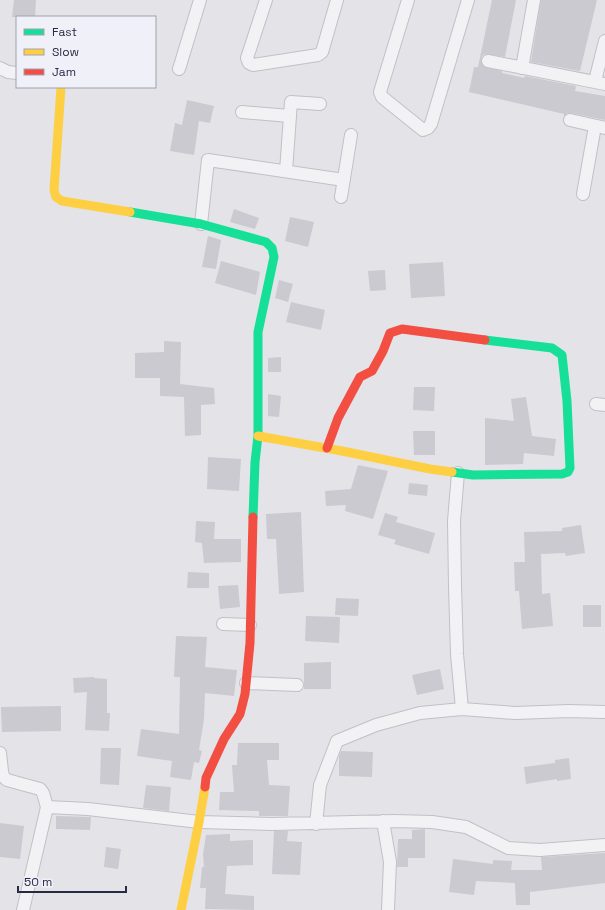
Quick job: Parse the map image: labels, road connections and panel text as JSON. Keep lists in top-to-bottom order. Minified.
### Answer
{"legend":["Fast","Slow","Jam"],"scale_bar":"50 m"}
